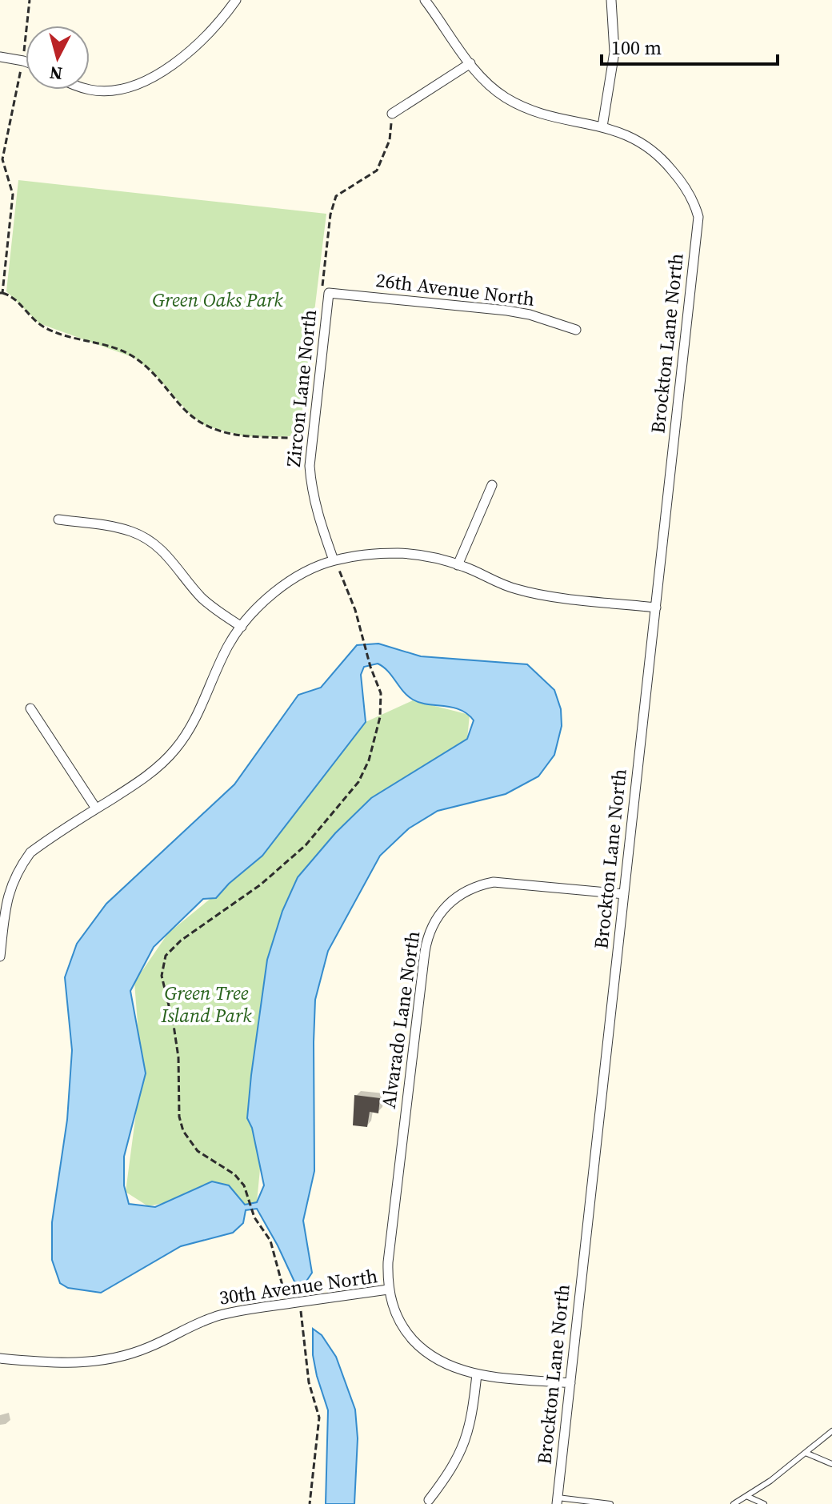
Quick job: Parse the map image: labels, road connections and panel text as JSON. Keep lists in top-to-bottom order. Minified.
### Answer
{"streets":{"street":["26th Avenue North","Brockton Lane North","Zircon Lane North","Alvarado Lane North","30th Avenue North"]},"crossings":[["26th Avenue North","Zircon Lane North"],["Brockton Lane North","Alvarado Lane North"],["Brockton Lane North","30th Avenue North"],["Alvarado Lane North","30th Avenue North"]],"parks":["Green Oaks Park","Green Tree Island Park"],"scale_bar":"100 m","north":"bottom"}
